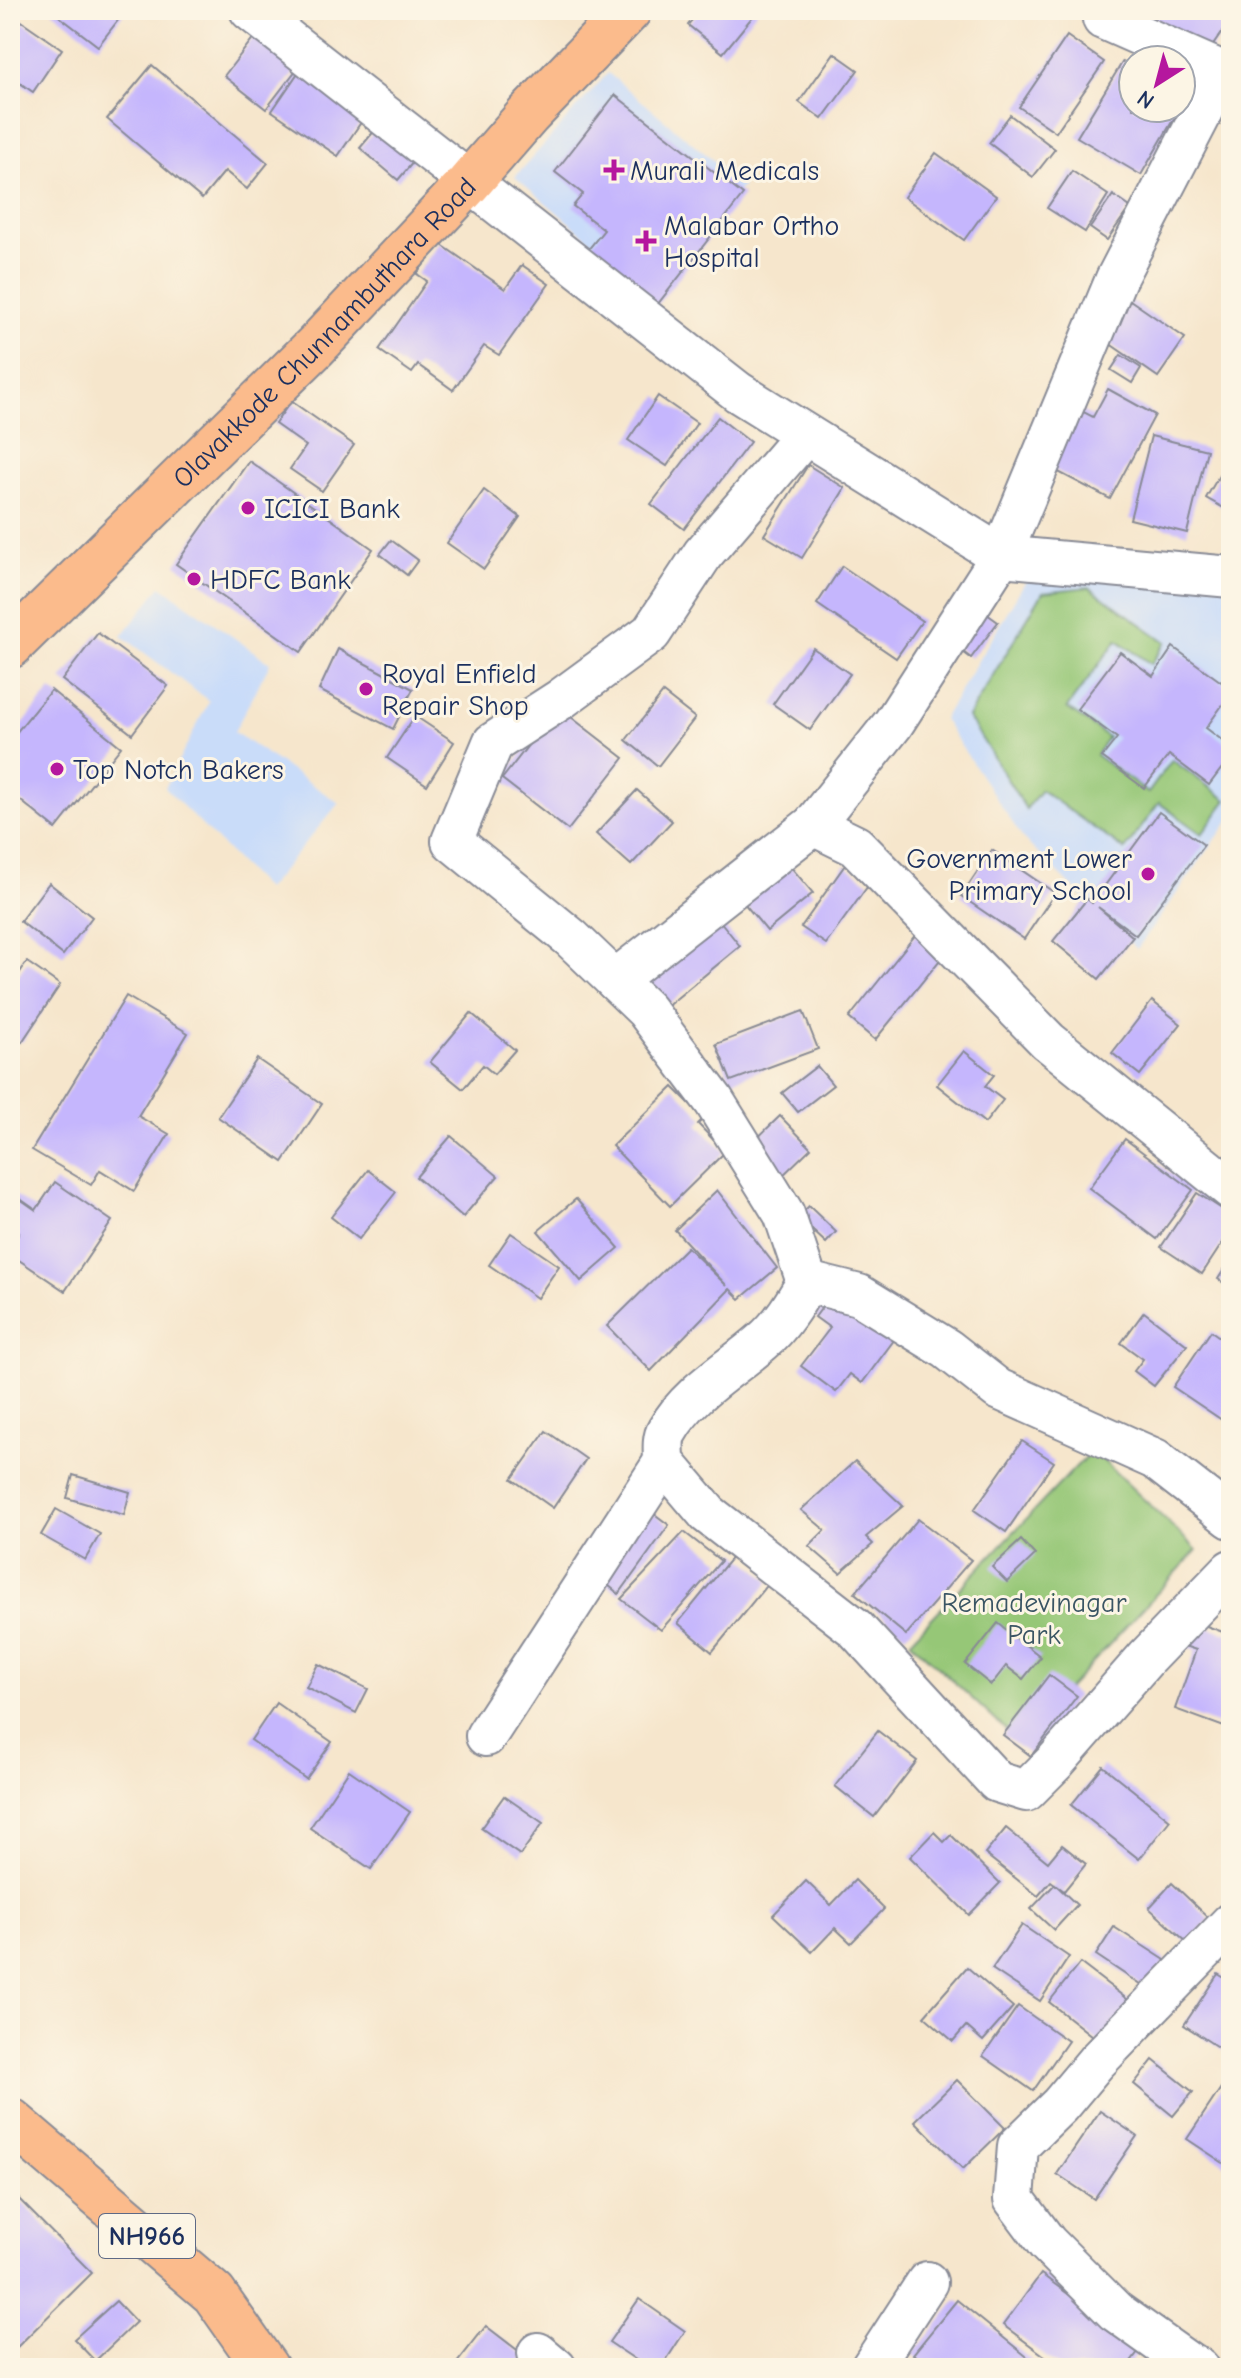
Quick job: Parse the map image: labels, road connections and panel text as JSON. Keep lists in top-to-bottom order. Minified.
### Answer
{"streets":{"main road":["Olavakkode Chunnambuthara Road","NH966"]},"parks":["Remadevinagar Park"],"places":{"health":["Murali Medicals","Malabar Ortho Hospital"],"other":["ICICI Bank","HDFC Bank","Royal Enfield Repair Shop","Top Notch Bakers","Government Lower Primary School"]},"north":"bottom left"}
